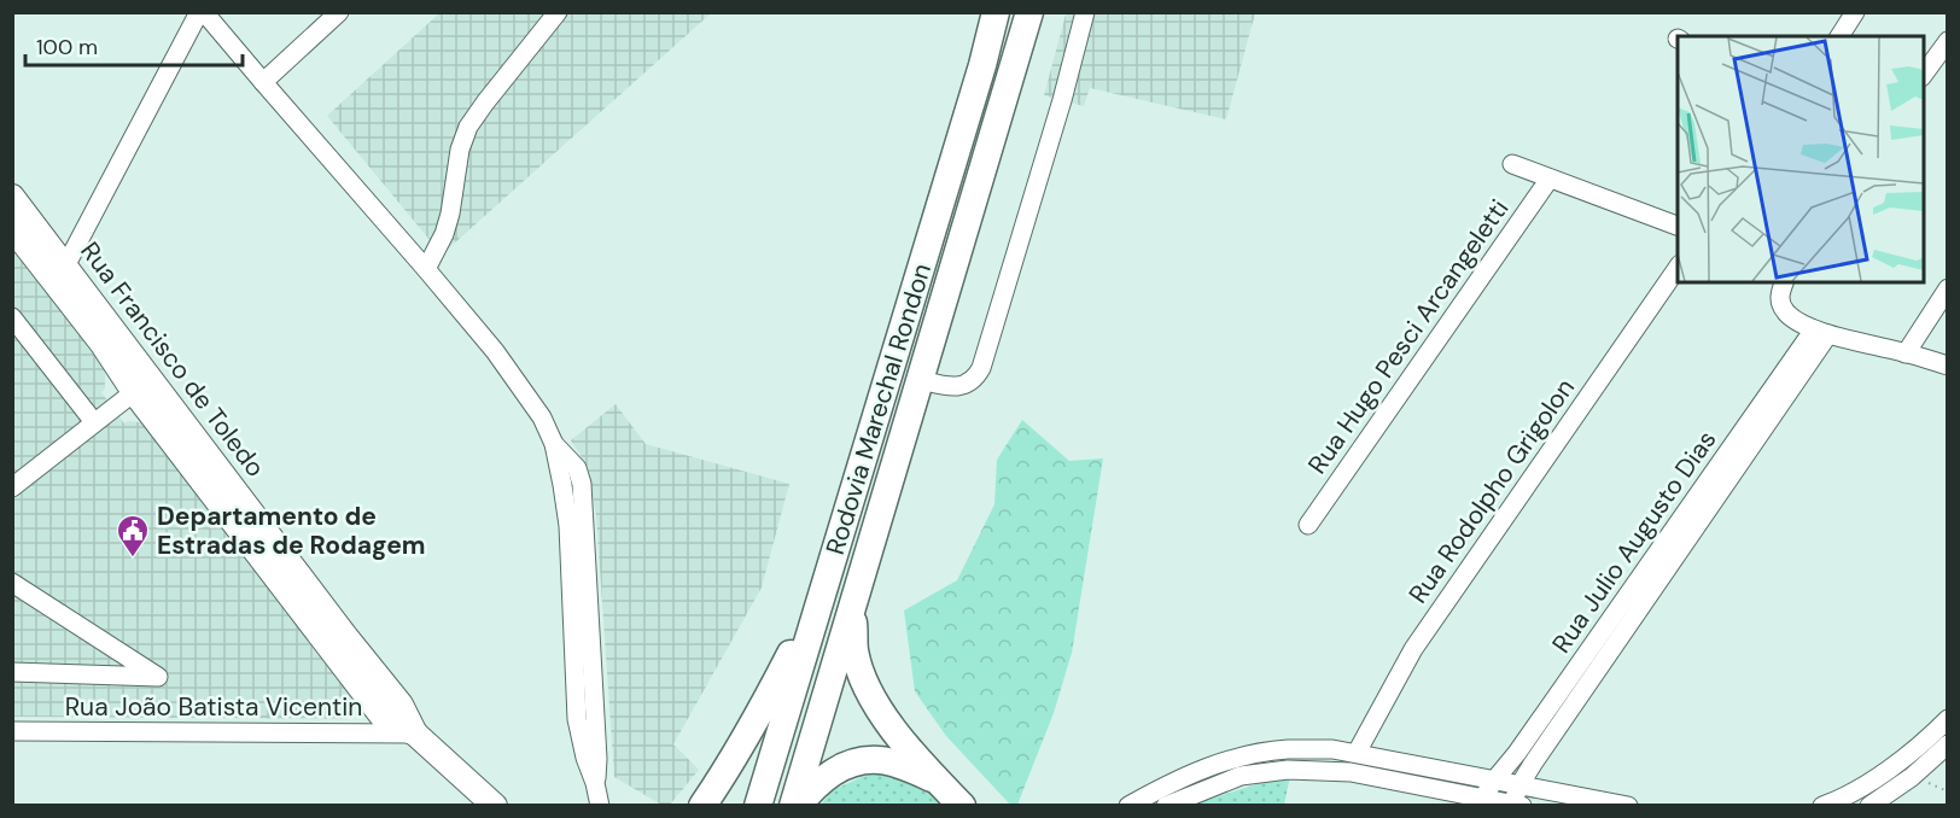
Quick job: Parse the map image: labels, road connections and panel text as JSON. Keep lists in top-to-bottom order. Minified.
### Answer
{"streets":{"highway":["Rodovia Marechal Rondon"],"main road":["Rua Francisco de Toledo"],"street":["Rua Hugo Pesci Arcangeletti","Rua Rodolpho Grigolon","Rua Julio Augusto Dias","Rua João Batista Vicentin"]},"crossings":[["Rua Francisco de Toledo","Rua João Batista Vicentin"]],"places":{"public building":["Departamento de Estradas de Rodagem"]},"scale_bar":"100 m"}
